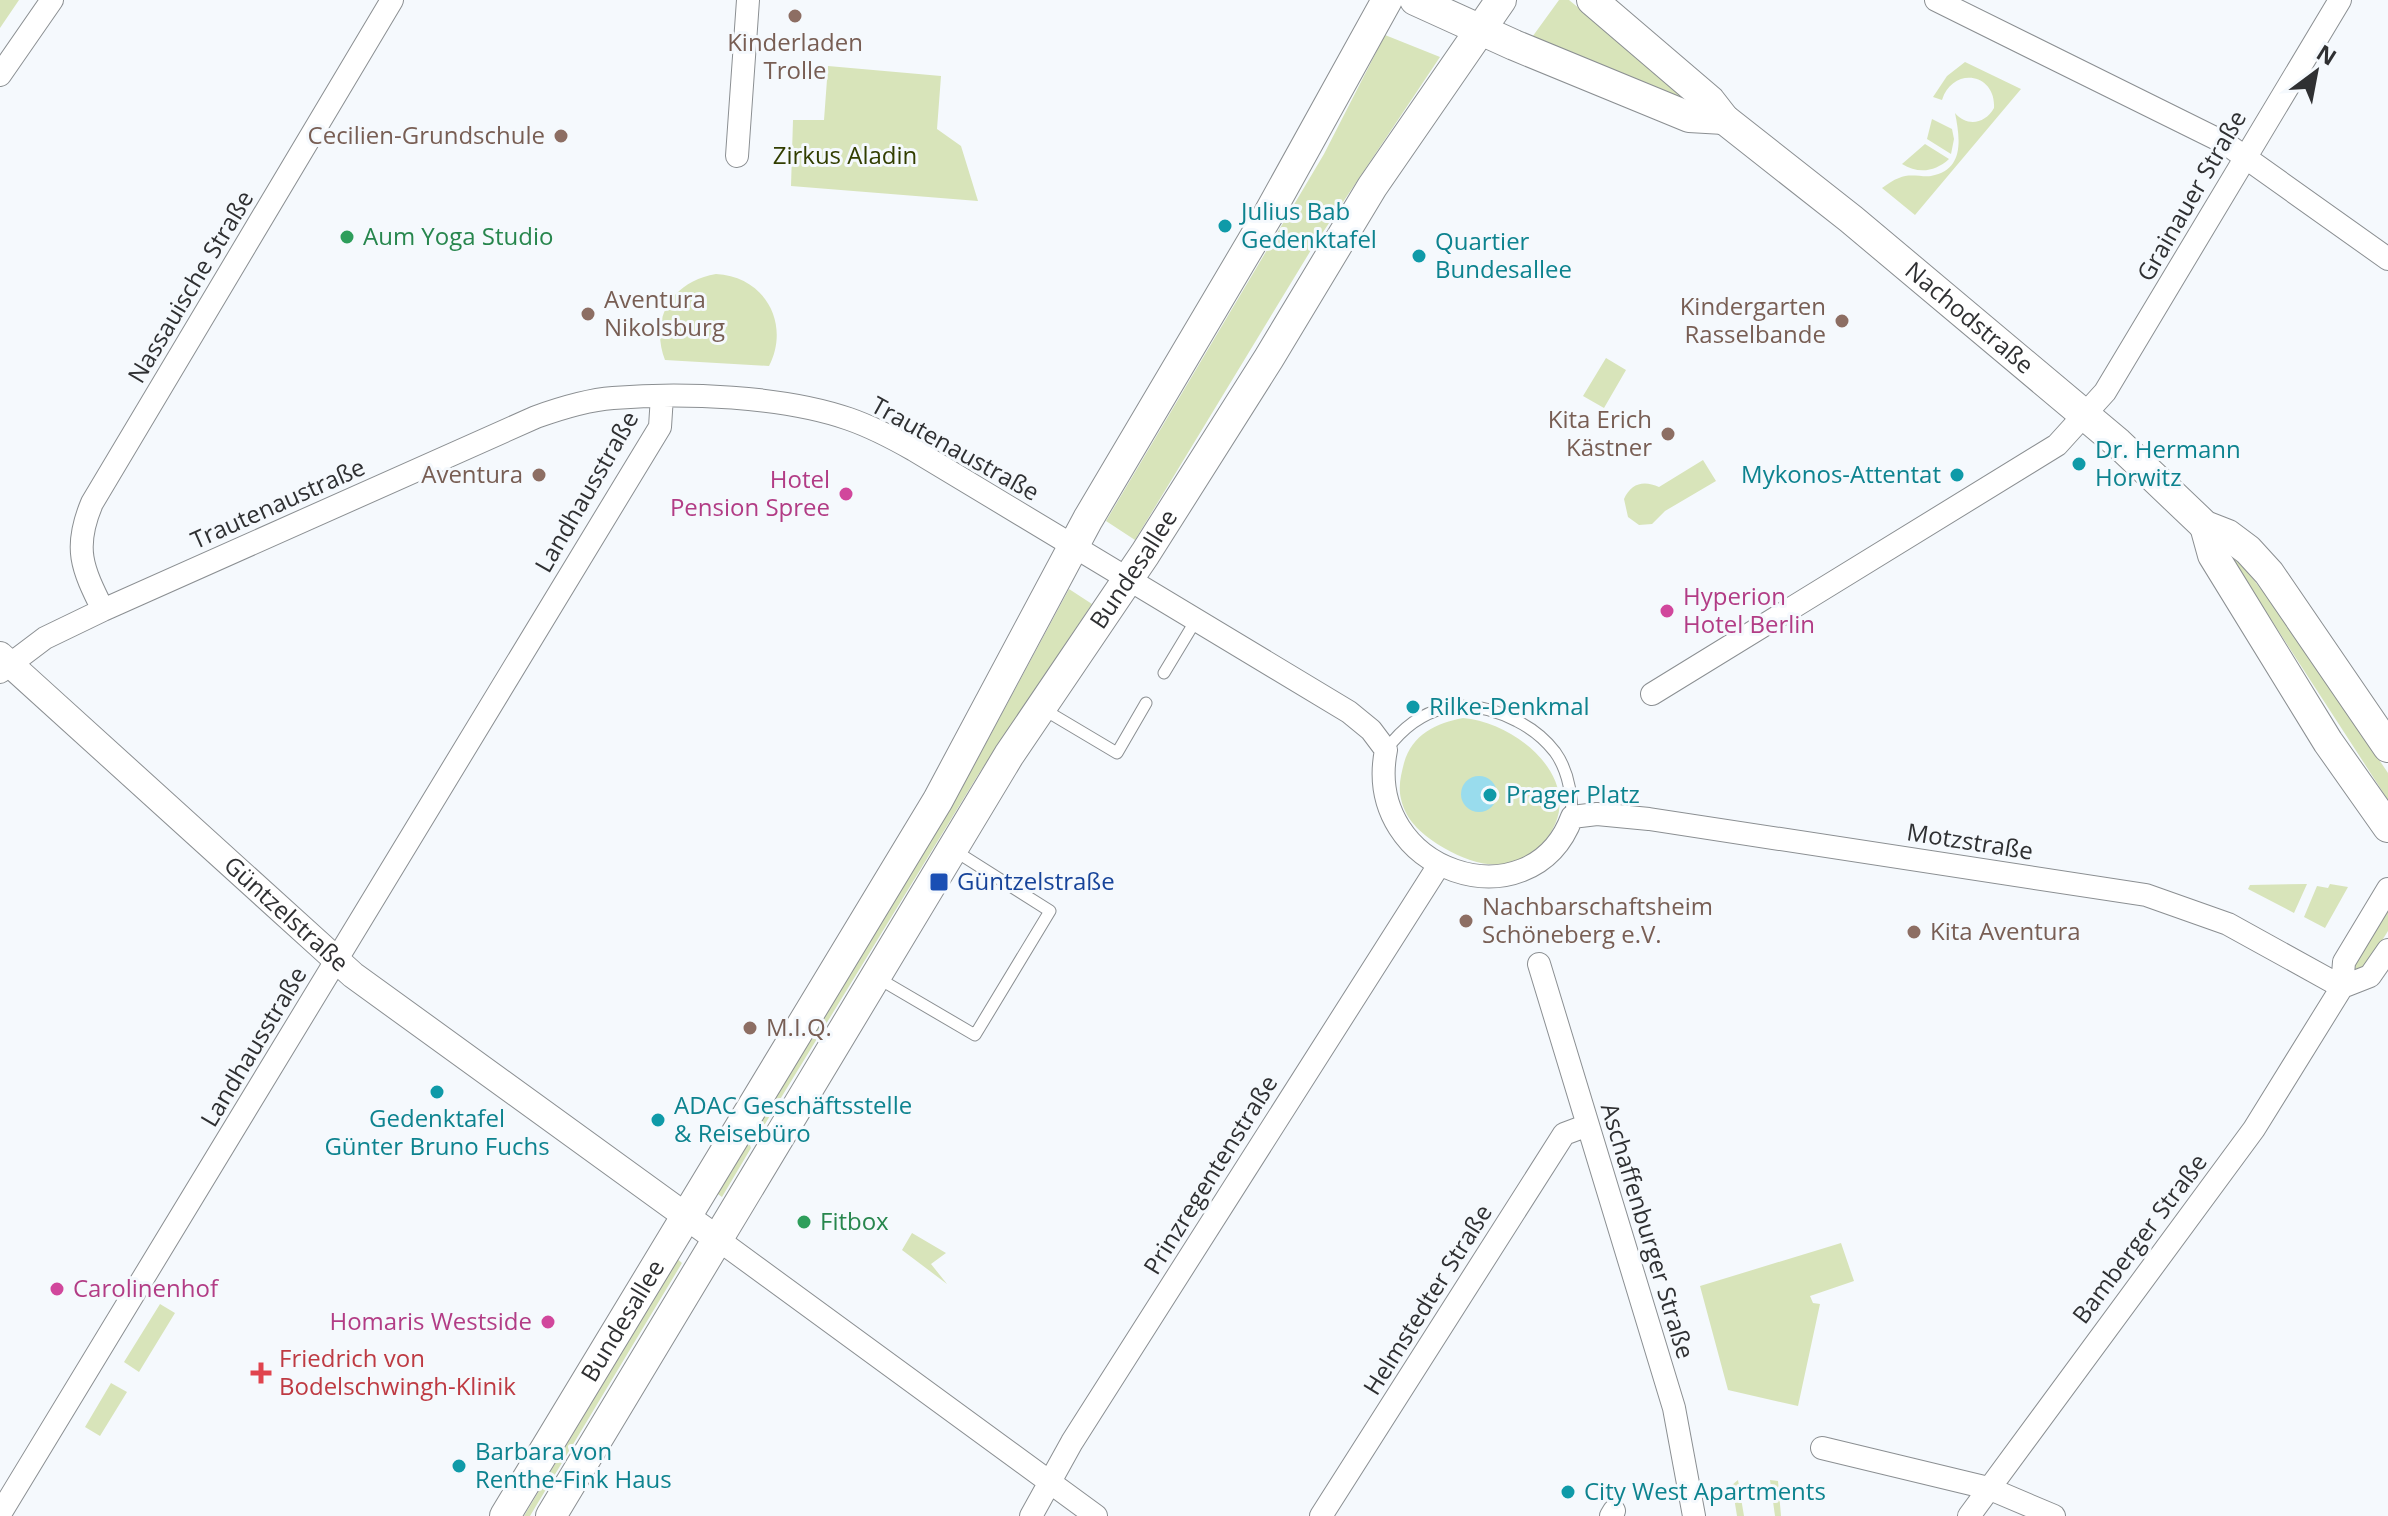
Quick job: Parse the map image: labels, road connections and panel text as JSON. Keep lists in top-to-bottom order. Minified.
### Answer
{"streets":{"main road":["Nachodstraße","Bundesallee"],"street":["Grainauer Straße","Nassauische Straße","Trautenaustraße","Landhausstraße","Motzstraße","Güntzelstraße","Prinzregentenstraße","Aschaffenburger Straße","Bamberger Straße","Helmstedter Straße"]},"crossings":[["Grainauer Straße","Nachodstraße"],["Nassauische Straße","Trautenaustraße"],["Trautenaustraße","Landhausstraße"],["Trautenaustraße","Bundesallee"],["Trautenaustraße","Motzstraße"],["Trautenaustraße","Güntzelstraße"],["Trautenaustraße","Prinzregentenstraße"],["Landhausstraße","Güntzelstraße"],["Bundesallee","Güntzelstraße"],["Motzstraße","Prinzregentenstraße"],["Motzstraße","Bamberger Straße"],["Güntzelstraße","Prinzregentenstraße"],["Aschaffenburger Straße","Helmstedter Straße"]],"parks":["Zirkus Aladin"],"places":{"other":["Kinderladen Trolle","Cecilien-Grundschule","Julius Bab Gedenktafel","Aum Yoga Studio","Quartier Bundesallee","Aventura Nikolsburg","Kindergarten Rasselbande","Kita Erich Kästner","Dr. Hermann Horwitz","Aventura","Mykonos-Attentat","Hotel Pension Spree","Hyperion Hotel Berlin","Rilke-Denkmal","Prager Platz","Nachbarschaftsheim Schöneberg e.V.","Kita Aventura","M.I.Q.","Gedenktafel Günter Bruno Fuchs","ADAC Geschäftsstelle & Reisebüro","Fitbox","Carolinenhof","Homaris Westside","Barbara von Renthe-Fink Haus","City West Apartments"],"transit":["Güntzelstraße"],"health":["Friedrich von Bodelschwingh-Klinik"]},"north":"top right"}
